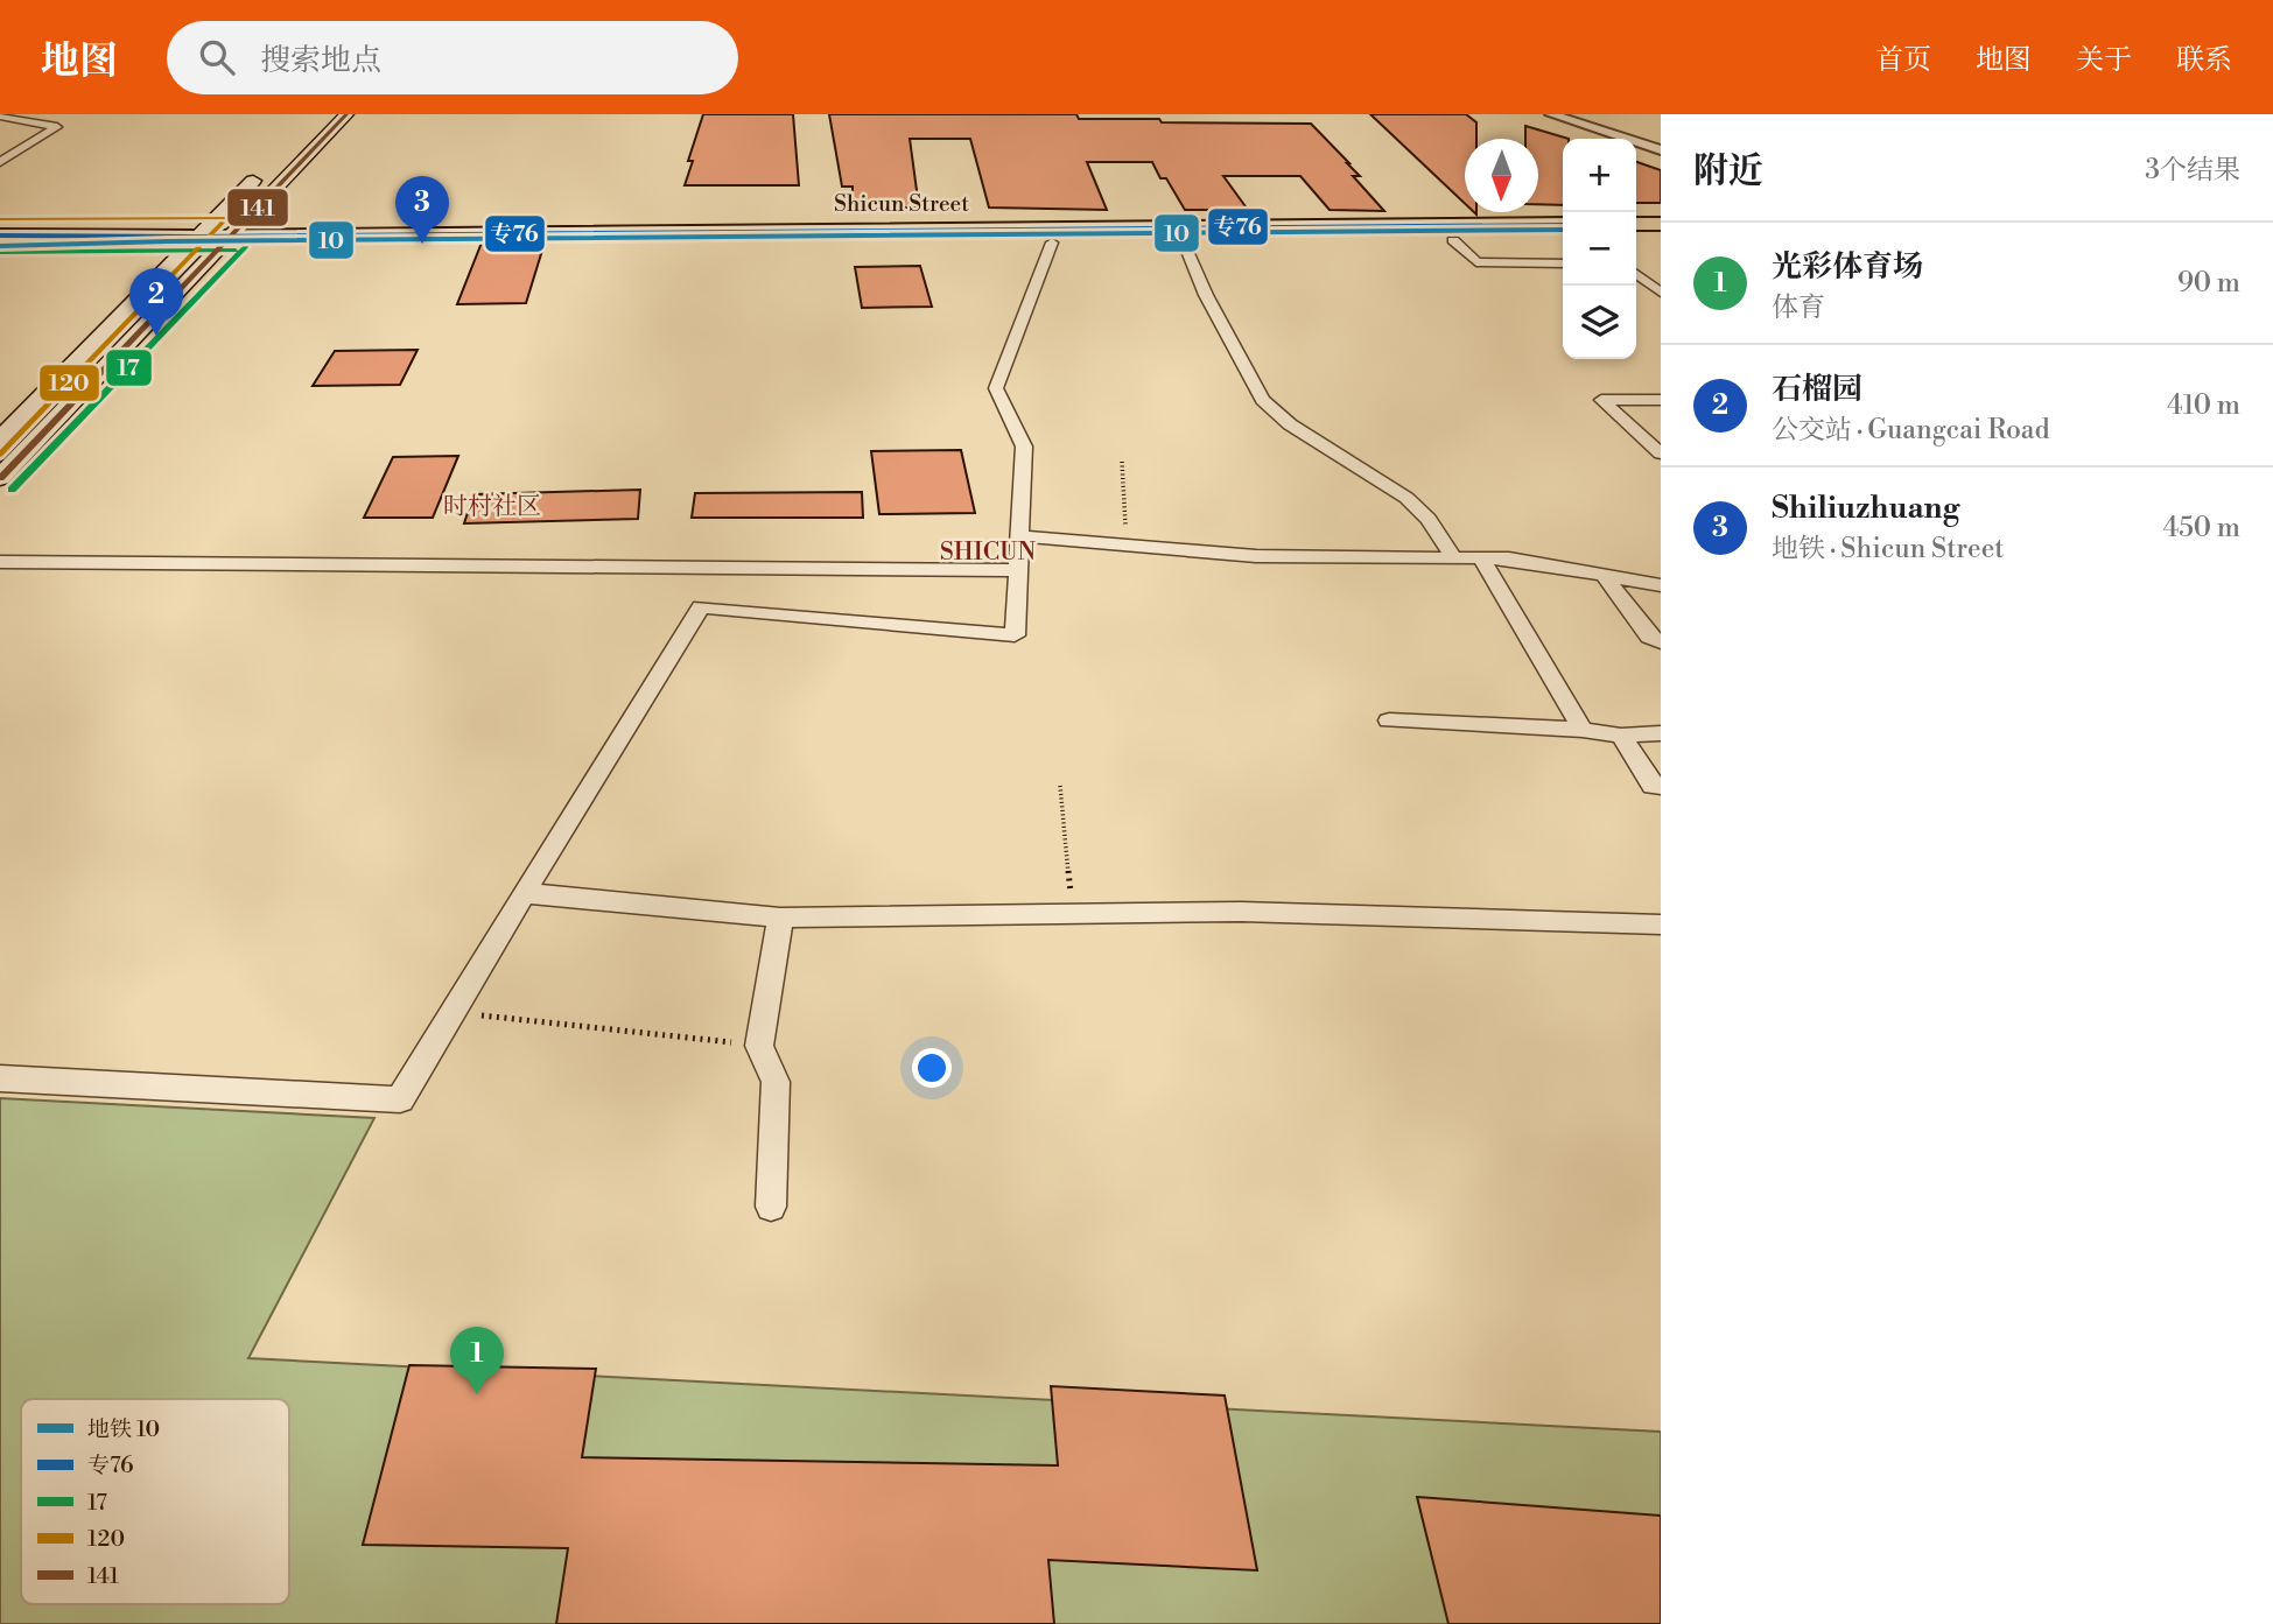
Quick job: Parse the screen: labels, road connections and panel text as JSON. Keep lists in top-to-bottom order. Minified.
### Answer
{"streets":{"main road":["Shicun Street"]},"districts":["时村社区","SHICUN"],"lines":["transit line 141","transit line 120","transit line 专76","metro line 10","transit line 17"],"legend":["地铁 10","专76","17","120","141"],"north":"bottom","page":{"header":"地图","search":"搜索地点","nav":["首页","地图","关于","联系"],"heading":["附近","3个结果"],"map_buttons":["+","−"],"pins":["3","2","1"],"list":[{"mark":"1","name":"光彩体育场","note":"体育","value":"90 m"},{"mark":"2","name":"石榴园","note":"公交站 · Guangcai Road","value":"410 m"},{"mark":"3","name":"Shiliuzhuang","note":"地铁 · Shicun Street","value":"450 m"}]}}
